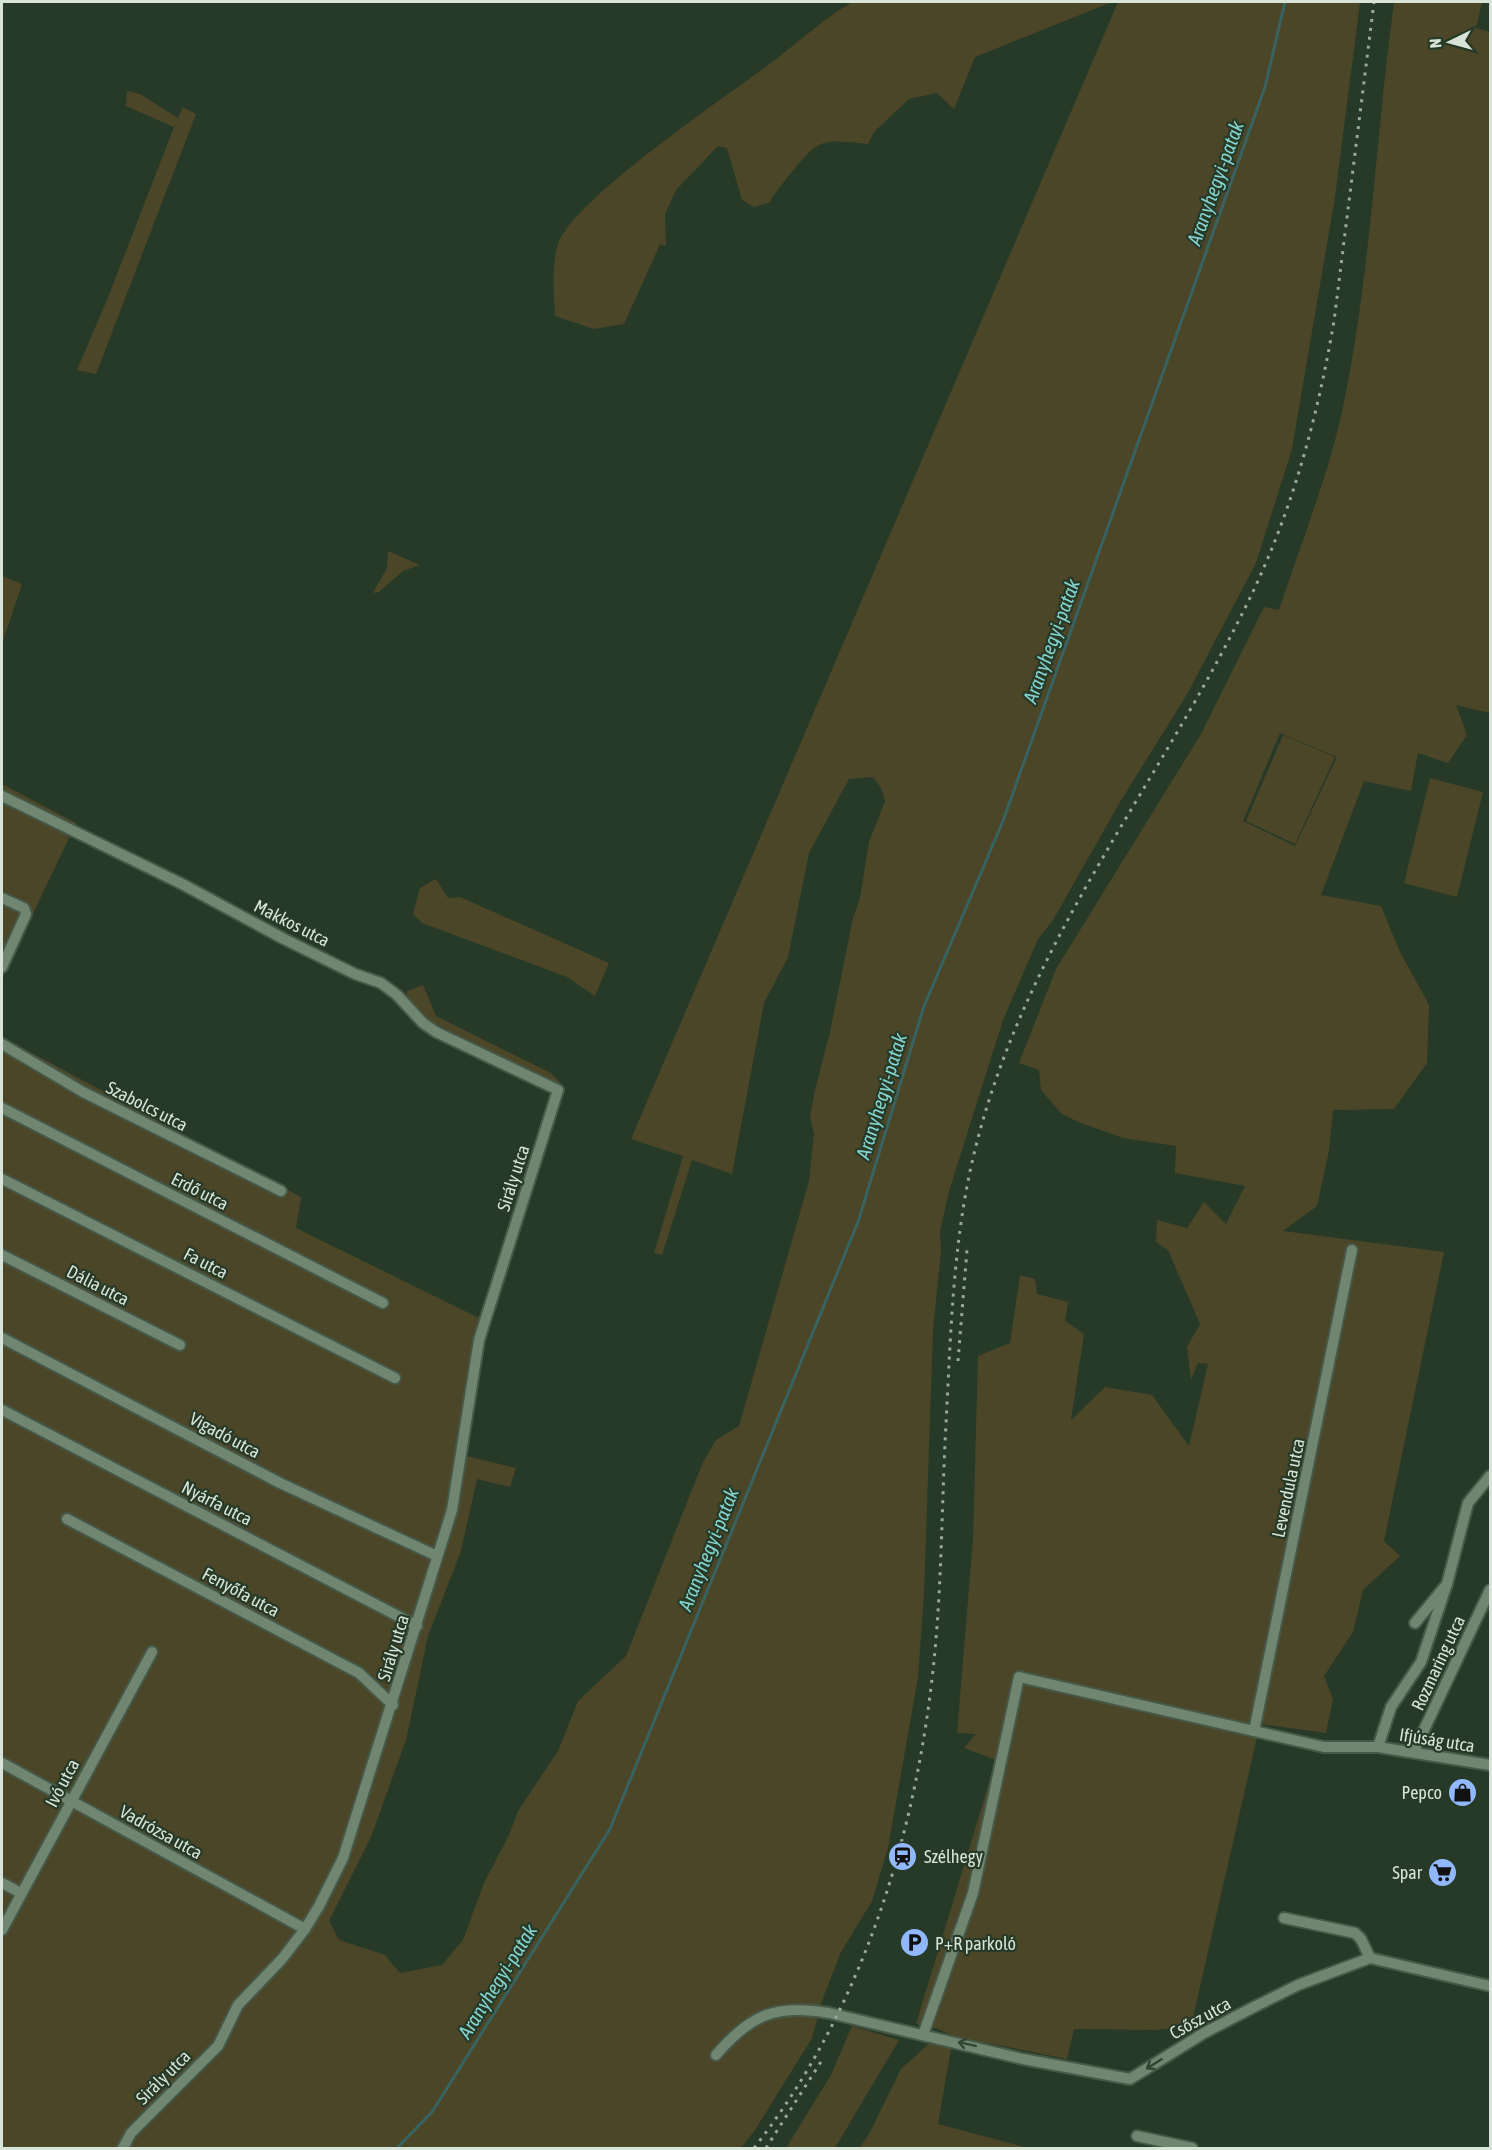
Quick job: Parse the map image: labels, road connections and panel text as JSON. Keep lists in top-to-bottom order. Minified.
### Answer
{"streets":{"street":["Makkos utca","Szabolcs utca","Sirály utca","Erdő utca","Fa utca","Dália utca","Vigadó utca","Levendula utca","Nyárfa utca","Fenyőfa utca","Rozmaring utca","Ifjúság utca","Ivó utca","Vadrózsa utca","Csősz utca"]},"crossings":[["Makkos utca","Sirály utca"],["Sirály utca","Vigadó utca"],["Sirály utca","Nyárfa utca"],["Sirály utca","Fenyőfa utca"],["Sirály utca","Vadrózsa utca"],["Levendula utca","Ifjúság utca"],["Rozmaring utca","Ifjúság utca"],["Ifjúság utca","Csősz utca"],["Ivó utca","Vadrózsa utca"]],"one_way":["Csősz utca"],"water":["Aranyhegyi-patak"],"places":{"shop":["Pepco"],"station":["Szélhegy"],"supermarket":["Spar"],"parking":["P+R parkoló"]},"north":"left"}
